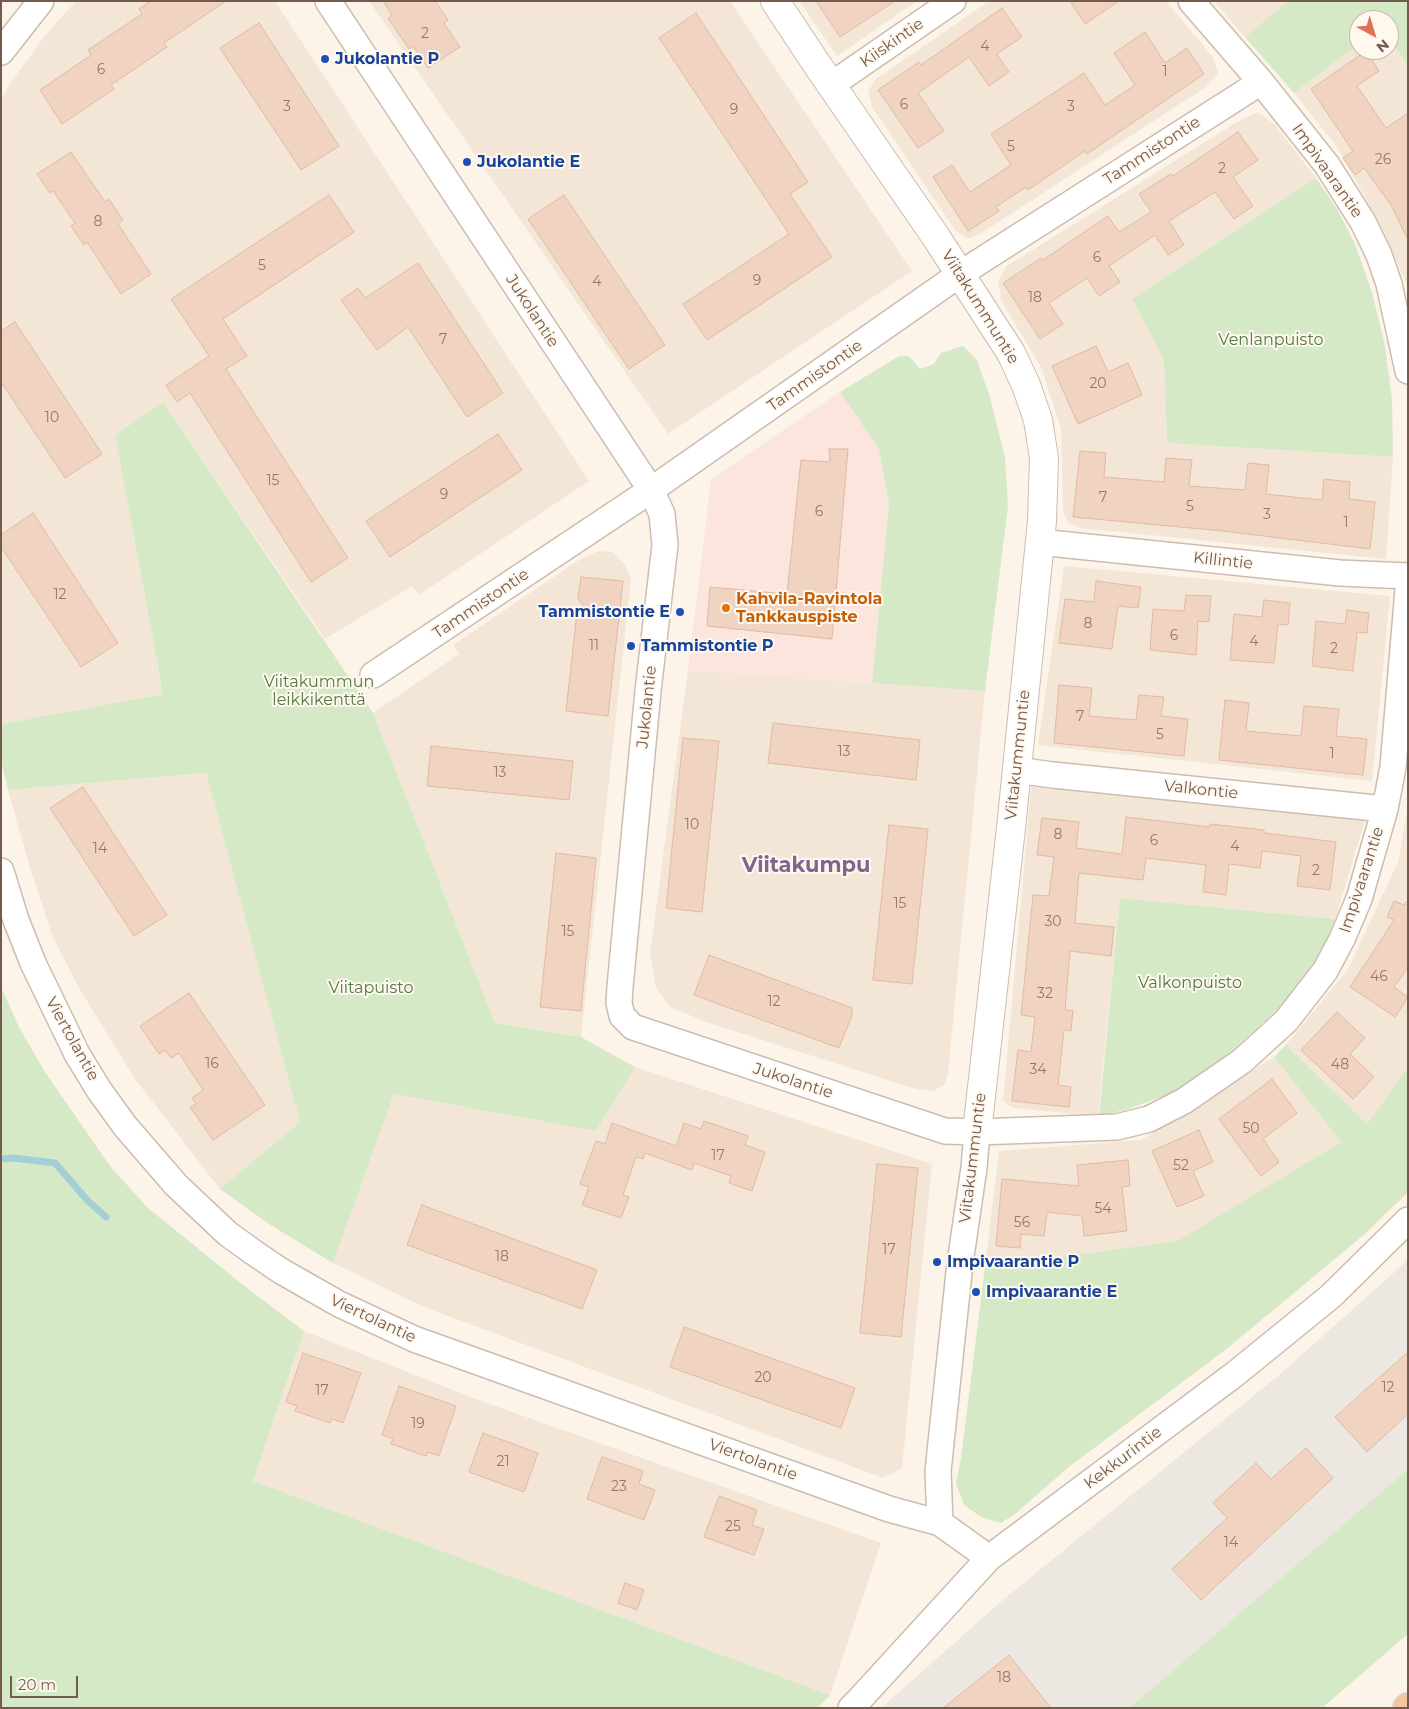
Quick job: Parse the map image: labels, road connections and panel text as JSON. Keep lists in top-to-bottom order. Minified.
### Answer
{"streets":{"street":["Kiiskintie","Tammistontie","Impivaarantie","Viitakummuntie","Jukolantie","Killintie","Valkontie","Viertolantie","Kekkurintie"]},"crossings":[["Kiiskintie","Viitakummuntie"],["Tammistontie","Impivaarantie"],["Tammistontie","Viitakummuntie"],["Tammistontie","Jukolantie"],["Impivaarantie","Viitakummuntie"],["Impivaarantie","Jukolantie"],["Impivaarantie","Valkontie"],["Viitakummuntie","Jukolantie"],["Viitakummuntie","Killintie"],["Viitakummuntie","Valkontie"],["Viitakummuntie","Viertolantie"]],"districts":["Viitakumpu"],"parks":["Venlanpuisto","Viitakummun leikkikenttä","Valkonpuisto","Viitapuisto"],"places":["Jukolantie P","Jukolantie E","Kahvila-Ravintola Tankkauspiste","Tammistontie E","Tammistontie P","Impivaarantie P","Impivaarantie E"],"house_numbers":["2","4","6","1","6","3","3","9","5","26","2","8","6","5","9","4","18","7","20","10","15","9","7","5","6","3","1","12","8","6","4","11","2","7","5","13","1","13","10","8","6","4","14","2","15","30","15","46","32","12","16","48","34","50","17","52","54","56","17","18","20","12","17","19","21","23","25","14","18"],"scale_bar":"20 m","north":"bottom right"}
